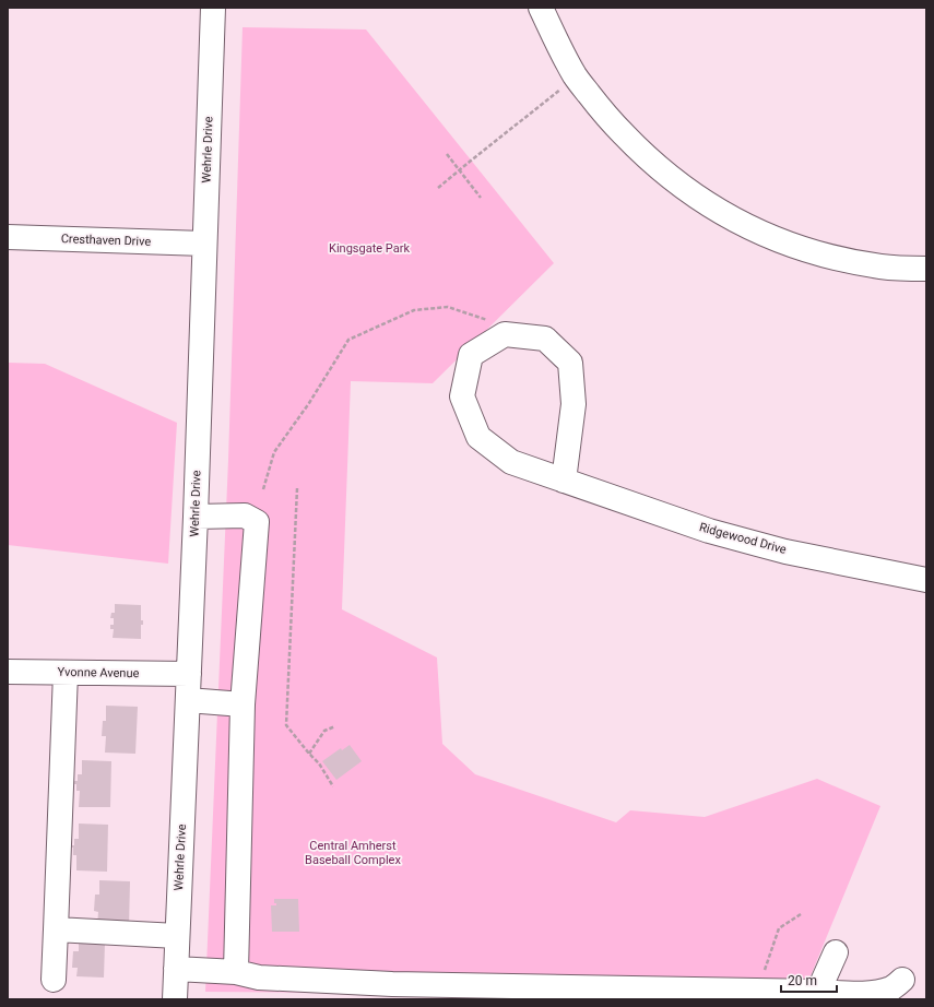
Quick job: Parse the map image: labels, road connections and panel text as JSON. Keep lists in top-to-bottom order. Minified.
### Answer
{"streets":{"street":["Wehrle Drive","Cresthaven Drive","Ridgewood Drive","Yvonne Avenue"]},"crossings":[["Wehrle Drive","Cresthaven Drive"],["Wehrle Drive","Yvonne Avenue"]],"parks":["Kingsgate Park","Central Amherst Baseball Complex"],"scale_bar":"20 m"}
